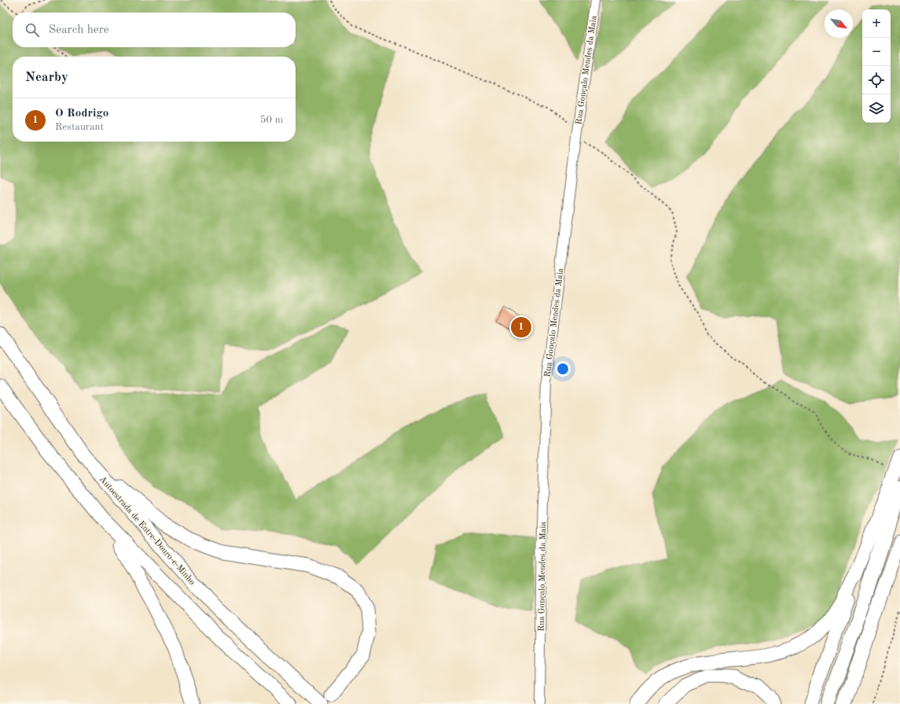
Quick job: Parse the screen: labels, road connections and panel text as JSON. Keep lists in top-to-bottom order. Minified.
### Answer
{"streets":{"highway":["Autoestrada de Entre-Douro-e-Minho"],"street":["Rua Gonçalo Mendes da Maia"]},"north":"bottom right","page":{"map_buttons":["+","−"],"search":"Search here","heading":"Nearby","list":[{"mark":"1","name":"O Rodrigo","note":"Restaurant","value":"50 m"}],"pins":"1"}}
